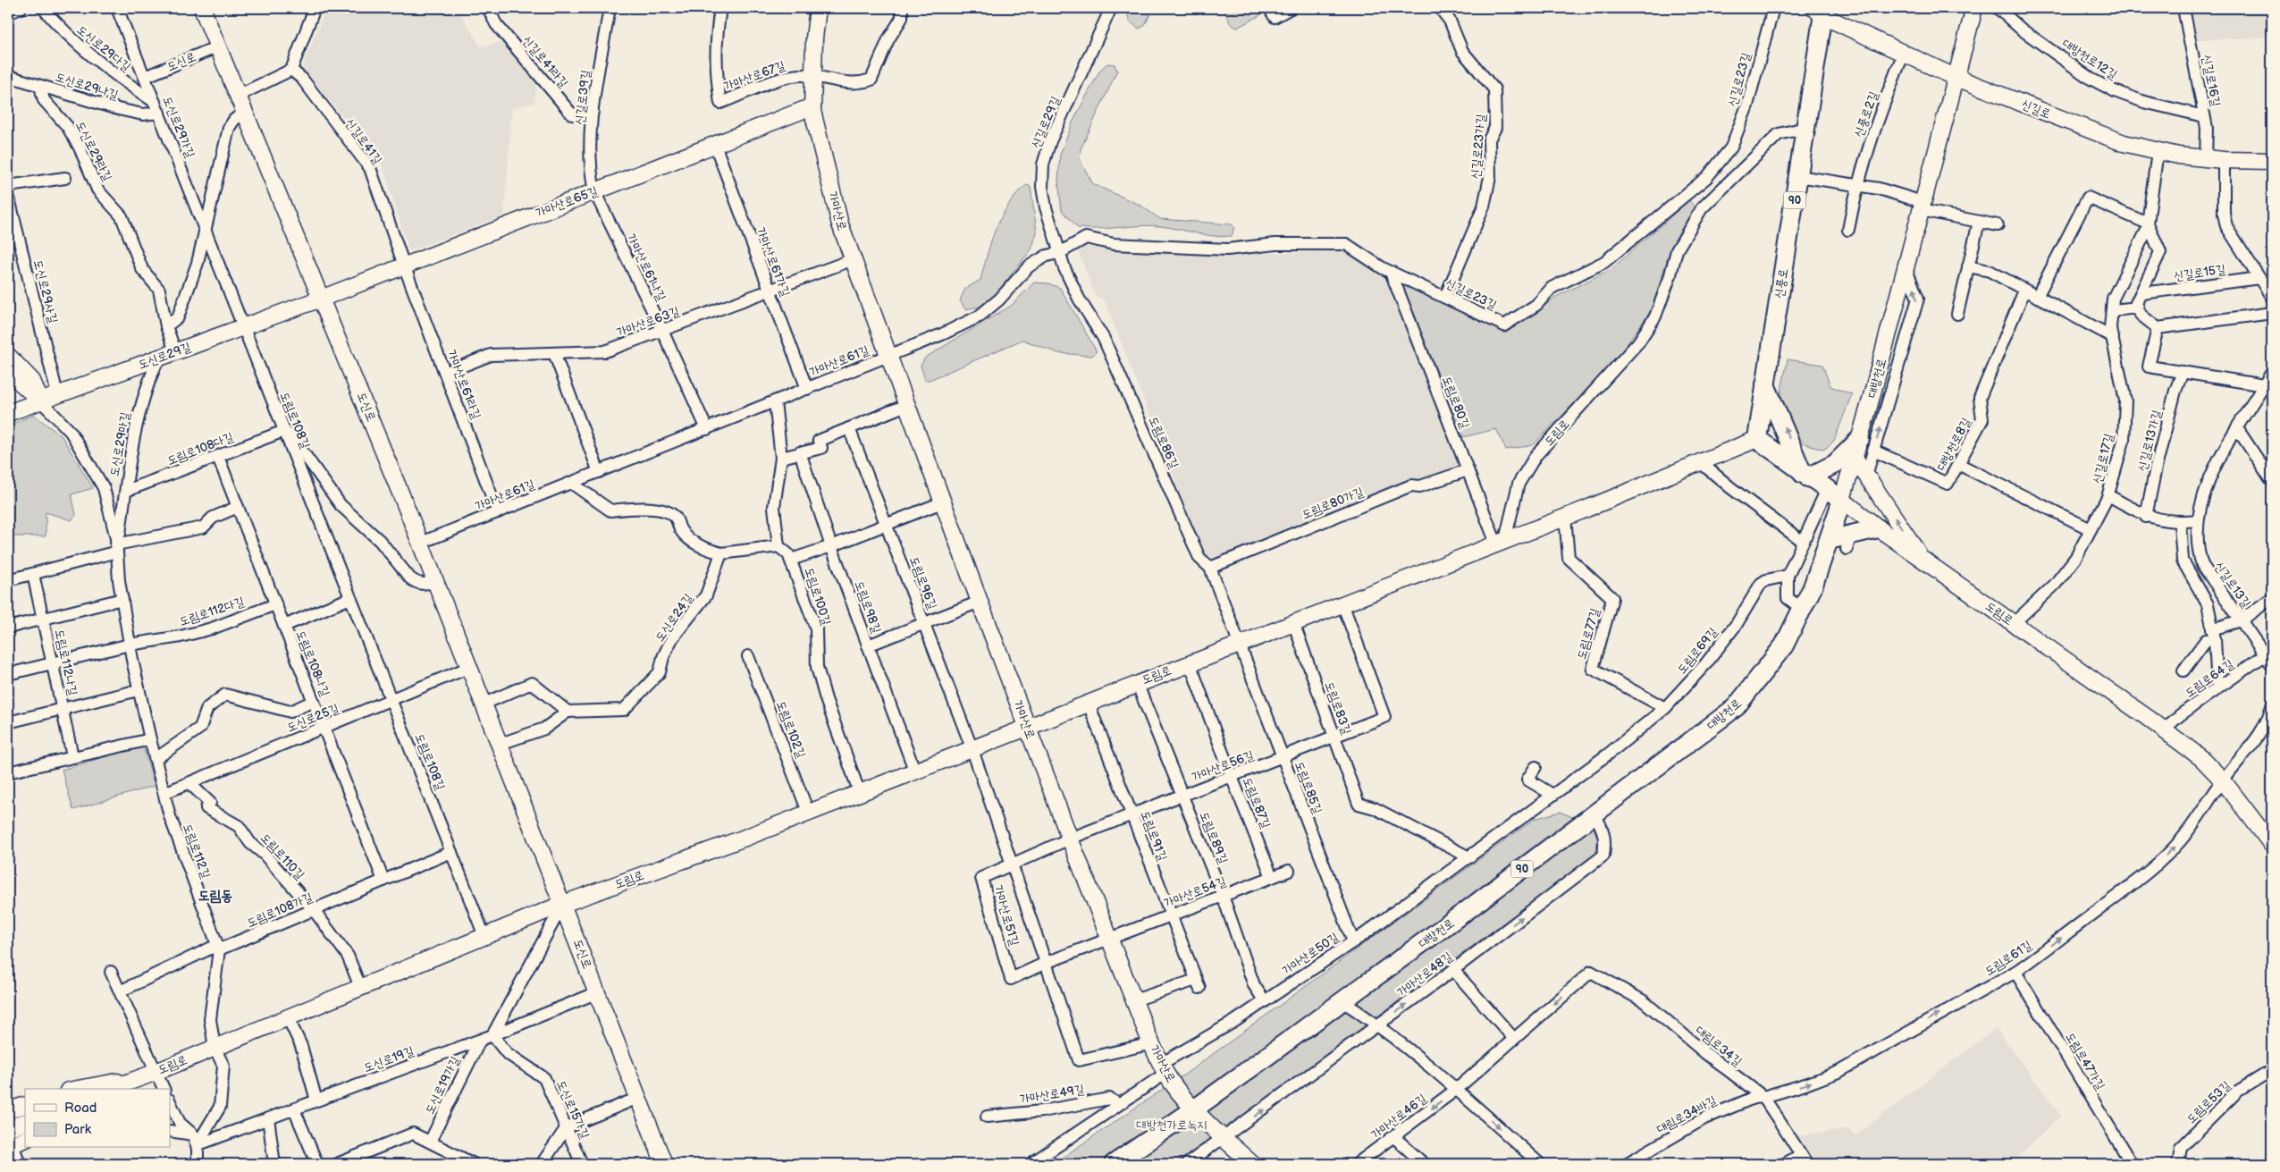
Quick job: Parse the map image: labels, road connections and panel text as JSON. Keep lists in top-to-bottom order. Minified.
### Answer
{"streets":{"main road":["도신로","신길로","90","가마산로65길","가마산로","신풍로","도신로29길","대방천로","도림로"],"street":["도신로29다길","대방천로12길","신길로41라길","가마산로67길","신길로23길","신길로16길","도신로29나길","신길로39길","신풍로2길","신길로29길","도신로29가길","신길로41길","신길로23가길","도신로29라길","가마산로61가길","가마산로61나길","신길로15길","도신로29사길","가마산로63길","가마산로61길","가마산로61라길","도림로80길","도림로108길","신길로13가길","도림로86길","도신로29마길","대방천로8길","도림로108다길","신길로17길","도림로80가길","도림로96길","신길로13길","도림로100길","도림로98길","도림로112다길","도신로24길","도림로77길","도림로69길","도림로112나길","도림로108나길","도림로64길","도림로83길","도신로25길","도림로102길","가마산로56길","도림로85길","도림로87길","도림로91길","도림로89길","도림로112길","도림로110길","가마산로54길","도림로108가길","가마산로51길","가마산로50길","도림로61길","가마산로48길","대림로34길","도신로19길","도림로47가길","도신로19가길","가마산로49길","도림로53길","도신로15가길","대림로34바길","가마산로46길"]},"crossings":[["도신로29다길","도신로29가길"],["대방천로12길","신길로16길"],["도신로","도신로29가길"],["도신로","가마산로65길"],["도신로","도신로29길"],["도신로","가마산로61길"],["도신로","도림로"],["도신로","도신로25길"],["도신로","도신로19길"],["신길로41라길","신길로39길"],["가마산로67길","가마산로"],["신길로23길","신길로29길"],["신길로23길","신길로23가길"],["신길로23길","가마산로61길"],["신길로23길","도림로80길"],["신길로23길","도림로86길"],["신길로16길","신길로"],["도신로29나길","도신로29가길"],["도신로29나길","도신로29라길"],["신길로39길","가마산로65길"],["신길로39길","가마산로61나길"],["신길로","신풍로2길"],["신길로","신풍로"],["신길로","대방천로"],["신길로","신길로17길"],["신길로29길","가마산로61길"],["신길로29길","도림로86길"],["도신로29가길","도신로29길"],["도신로29가길","도림로108길"],["신길로41길","가마산로65길"],["신길로41길","가마산로61라길"],["도신로29라길","도신로29길"],["가마산로65길","가마산로"],["가마산로65길","가마산로61가길"],["가마산로65길","가마산로61나길"],["가마산로65길","도신로29길"],["가마산로65길","가마산로61라길"],["가마산로","가마산로63길"],["가마산로","가마산로61길"],["가마산로","대방천로"],["가마산로","도림로"],["가마산로","가마산로56길"],["가마산로","도림로91길"],["가마산로","가마산로54길"],["가마산로","가마산로51길"],["가마산로","가마산로50길"],["가마산로","가마산로48길"],["가마산로61가길","가마산로63길"],["가마산로61가길","가마산로61길"],["가마산로61나길","가마산로63길"],["가마산로61나길","가마산로61길"],["신풍로","도림로"],["도신로29사길","도신로29길"],["가마산로63길","가마산로61라길"],["도신로29길","도림로108길"],["도신로29길","도신로29마길"],["도신로29길","도림로112길"],["가마산로61길","가마산로61라길"],["가마산로61길","도림로86길"],["대방천로","도림로"],["대방천로","가마산로48길"],["도림로80길","도림로"],["도림로80길","도림로80가길"],["도림로108길","도림로"],["도림로108길","도림로108다길"],["도림로108길","도신로25길"],["도림로108길","도림로108가길"],["도림로","도림로86길"],["도림로","신길로17길"],["도림로","도림로96길"],["도림로","도림로100길"],["도림로","도림로98길"],["도림로","도림로77길"],["도림로","도림로64길"],["도림로","도림로83길"],["도림로","도림로102길"],["도림로","가마산로56길"],["도림로","도림로85길"],["도림로","도림로87길"],["도림로","도림로91길"],["도림로","도림로89길"],["도림로","도림로112길"],["도림로","도림로110길"],["도림로","도림로61길"],["도림로86길","도림로80가길"],["도림로86길","도림로85길"],["도신로29마길","도림로108다길"],["도신로29마길","도림로112길"],["도림로108다길","도림로108나길"],["신길로13길","도림로64길"],["도림로112다길","도림로108나길"],["도림로112다길","도림로112길"],["도림로77길","도림로69길"],["도림로69길","가마산로50길"],["도림로108나길","도신로25길"],["도림로108나길","도림로108가길"],["도림로83길","가마산로56길"],["도림로83길","가마산로50길"],["도신로25길","도림로112길"],["도신로25길","도림로110길"],["가마산로56길","도림로85길"],["가마산로56길","도림로87길"],["가마산로56길","도림로91길"],["가마산로56길","도림로89길"],["도림로85길","가마산로50길"],["도림로87길","가마산로54길"],["도림로91길","가마산로54길"],["도림로89길","가마산로54길"],["도림로89길","가마산로50길"],["도림로112길","도림로108가길"],["도림로110길","도림로108가길"],["도림로61길","대림로34길"],["도림로61길","도림로47가길"],["도림로61길","대림로34바길"],["대림로34길","대림로34바길"],["대림로34길","가마산로46길"],["도신로19길","도신로19가길"],["도신로19길","도신로15가길"]],"one_way":["도림로61길","가마산로48길","가마산로46길"],"districts":["도림동"],"parks":["대방천가로녹지"],"legend":["Road","Park"]}
